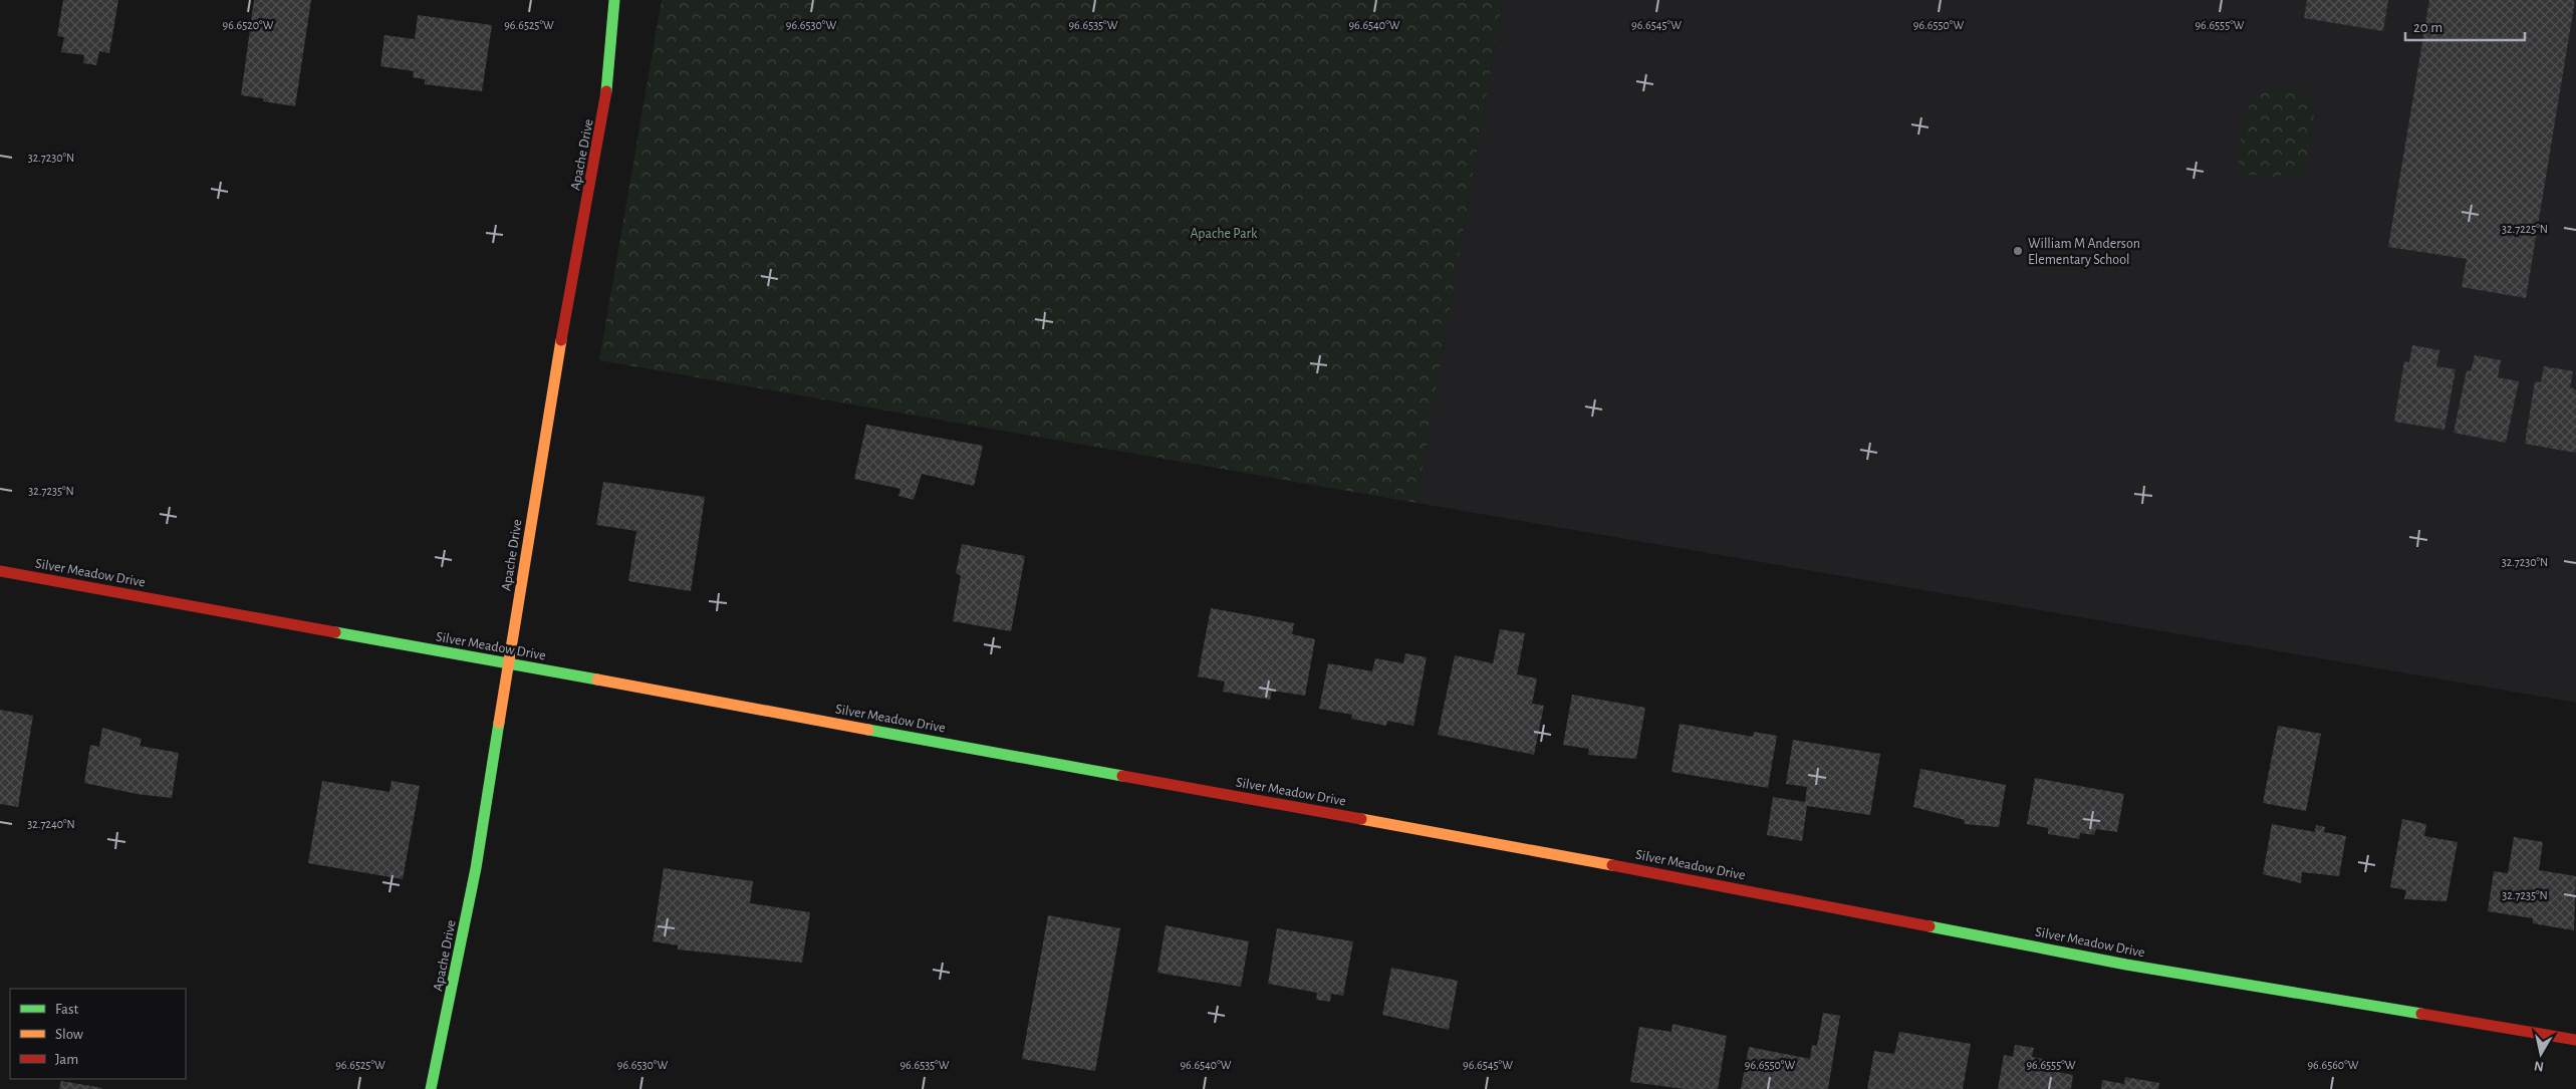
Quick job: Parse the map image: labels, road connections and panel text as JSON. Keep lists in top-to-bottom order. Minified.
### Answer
{"streets":{"street":["Apache Drive","Silver Meadow Drive"]},"crossings":[["Apache Drive","Silver Meadow Drive"]],"parks":["Apache Park"],"places":["William M Anderson Elementary School"],"legend":["Fast","Slow","Jam"],"scale_bar":"20 m","north":"bottom","coordinates":["96.6520°W","96.6525°W","96.6530°W","96.6535°W","96.6540°W","96.6545°W","96.6550°W","96.6555°W","32.7230°N","32.7225°N","32.7235°N","32.7240°N","96.6560°W"]}
